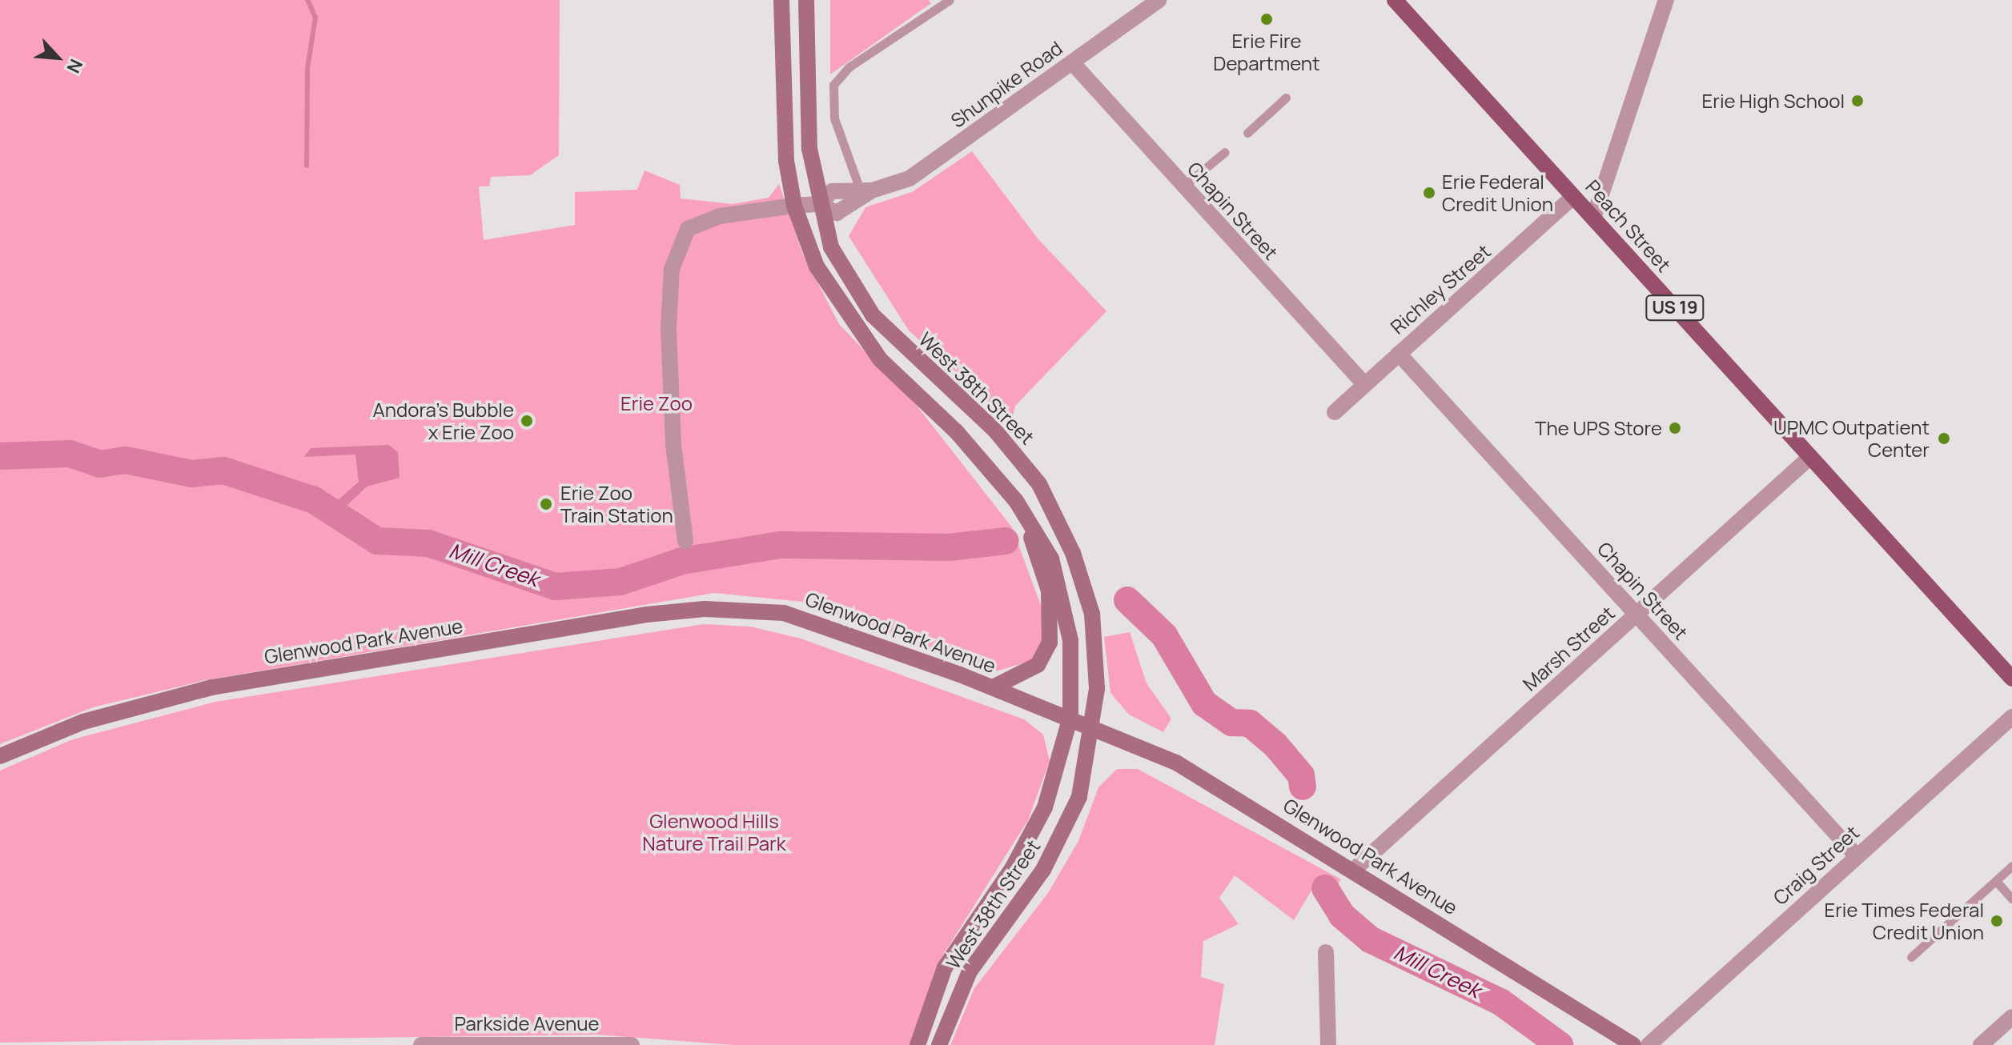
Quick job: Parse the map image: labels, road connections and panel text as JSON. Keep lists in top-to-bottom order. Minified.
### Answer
{"streets":{"main road":["Peach Street","US 19","West 38th Street","Glenwood Park Avenue"],"street":["Shunpike Road","Chapin Street","Richley Street","Marsh Street","Craig Street","Parkside Avenue"]},"crossings":[["Shunpike Road","Chapin Street"],["Shunpike Road","West 38th Street"],["Chapin Street","Richley Street"],["Chapin Street","Marsh Street"],["Chapin Street","Craig Street"],["Peach Street","Richley Street"],["Peach Street","Marsh Street"],["West 38th Street","Glenwood Park Avenue"],["Glenwood Park Avenue","Marsh Street"]],"water":["Mill Creek"],"parks":["Erie Zoo","Glenwood Hills Nature Trail Park"],"places":["Erie Fire Department","Erie High School","Erie Federal Credit Union","Andora's Bubble x Erie Zoo","The UPS Store","UPMC Outpatient Center","Erie Zoo Train Station","Erie Times Federal Credit Union"],"north":"bottom right"}
